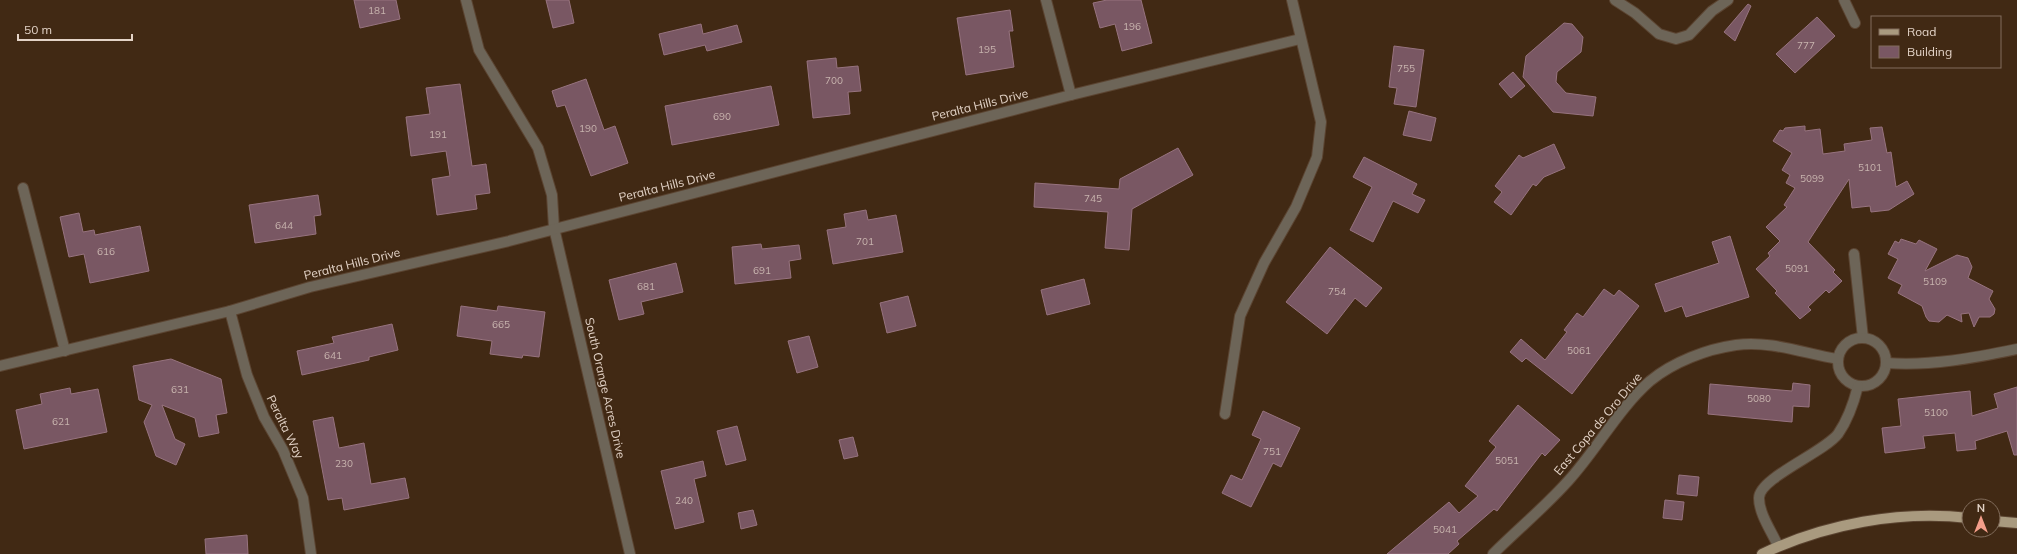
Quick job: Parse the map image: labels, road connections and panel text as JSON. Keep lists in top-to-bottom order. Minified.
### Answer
{"streets":{"street":["Peralta Hills Drive","South Orange Acres Drive","East Copa de Oro Drive","Peralta Way"]},"crossings":[["Peralta Hills Drive","South Orange Acres Drive"],["Peralta Hills Drive","Peralta Way"]],"house_numbers":["181","196","777","195","755","700","690","190","191","5101","5099","745","644","701","616","5091","691","5109","681","754","665","5061","641","631","5080","5100","621","751","5051","230","240","5041"],"legend":["Road","Building"],"scale_bar":"50 m","north":"top"}
